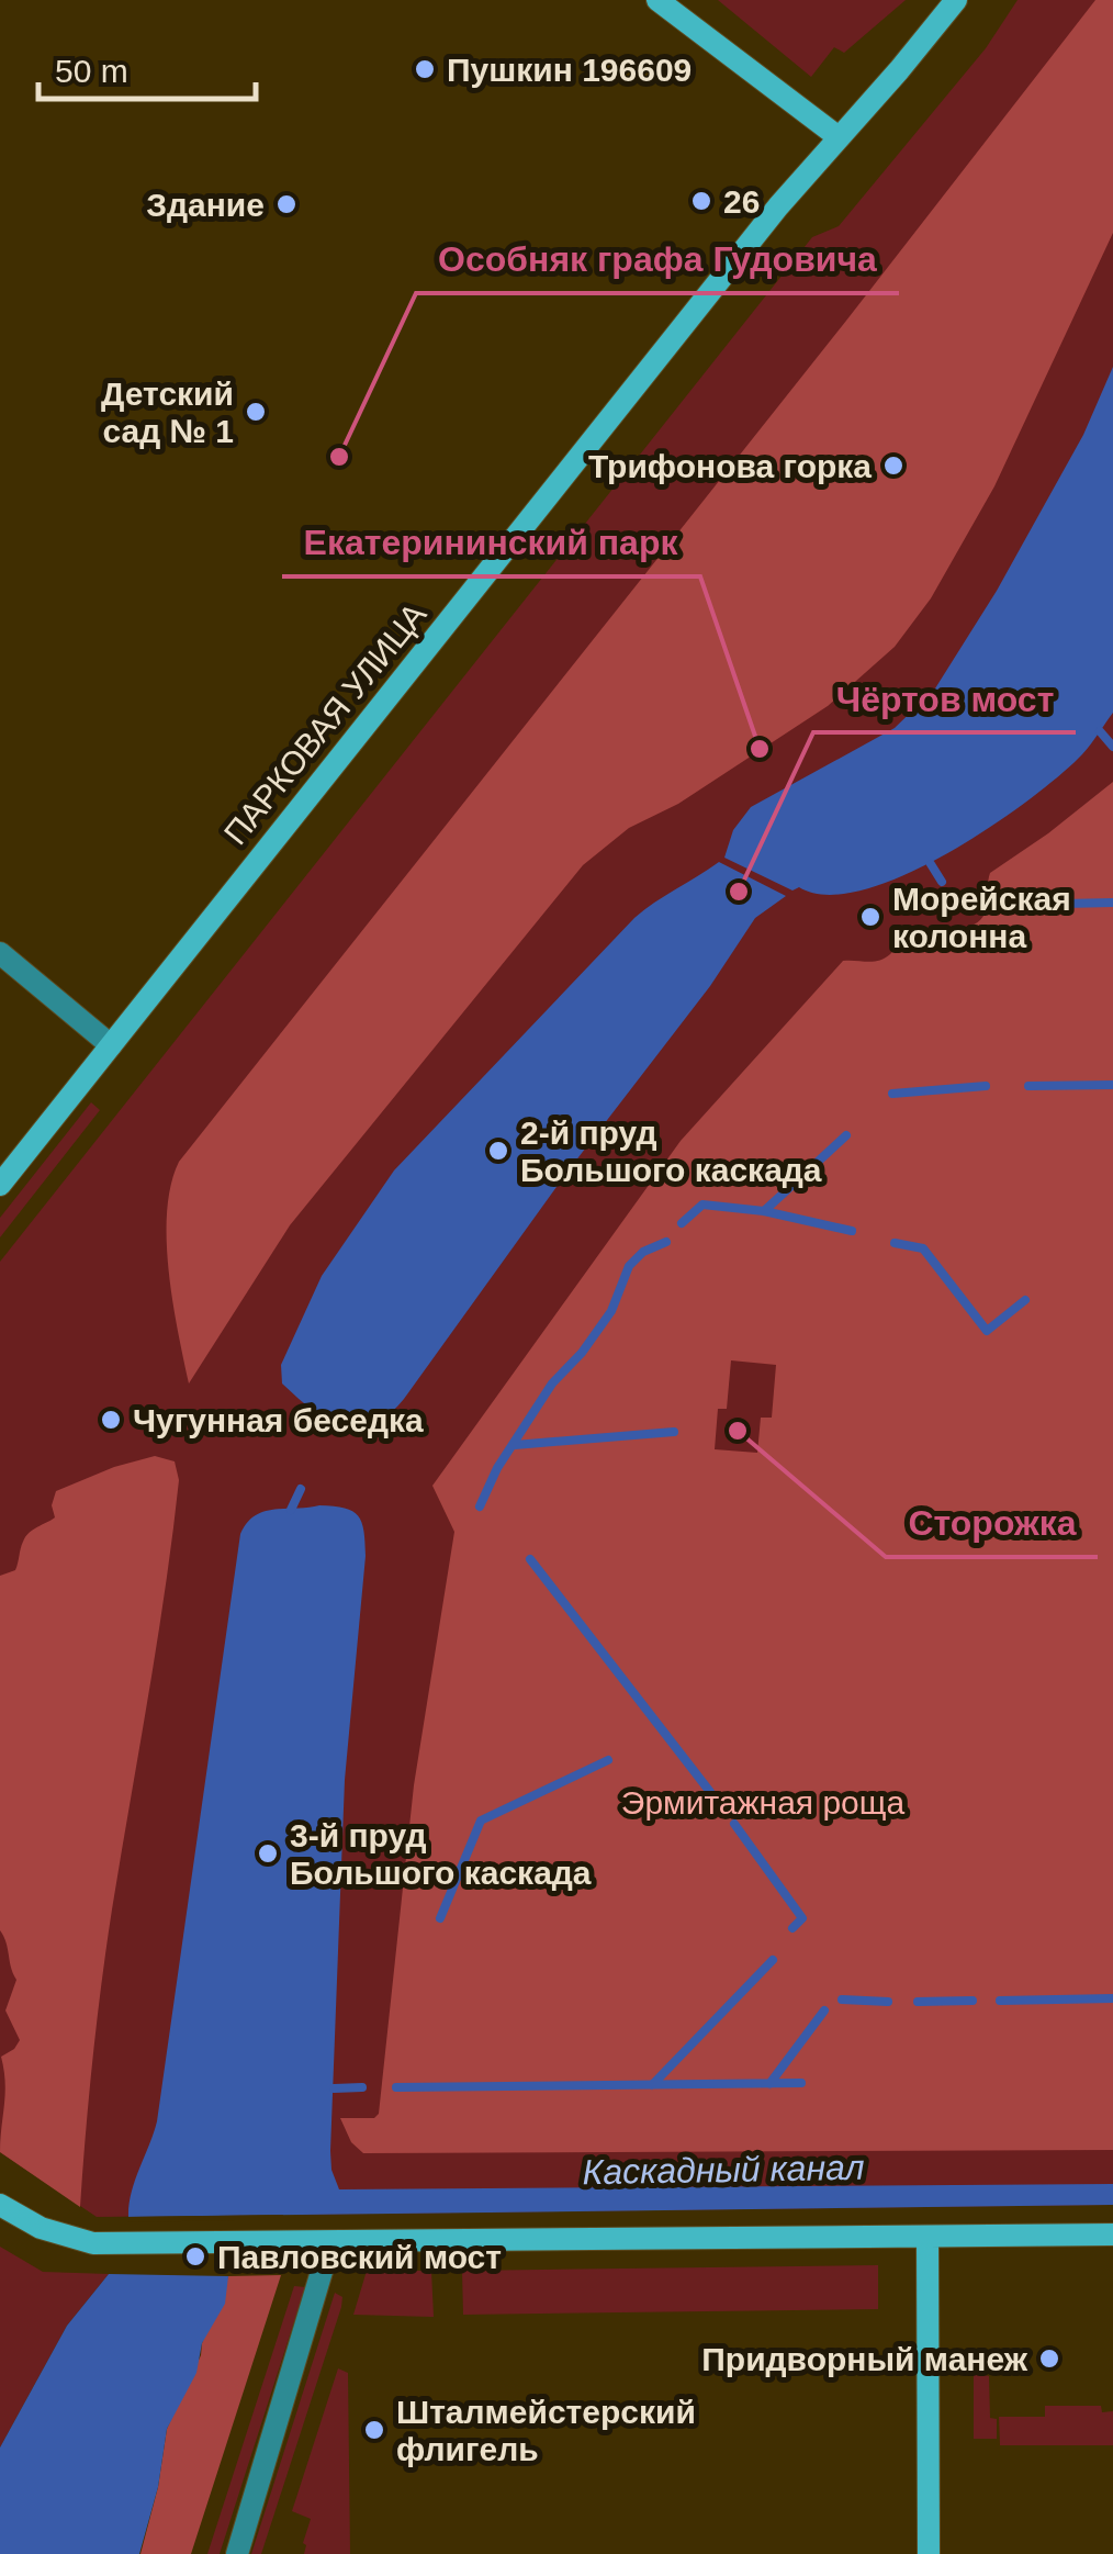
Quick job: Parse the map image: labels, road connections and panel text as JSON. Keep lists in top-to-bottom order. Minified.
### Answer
{"streets":{"main road":["ПАРКОВАЯ УЛИЦА"]},"water":["Каскадный канал"],"parks":["Эрмитажная роща"],"places":["Пушкин 196609","26","Здание","Детский сад № 1","Особняк графа Гудовича","Трифонова горка","Екатерининский парк","Чёртов мост","Морейская колонна","2-й пруд Большого каскада","Чугунная беседка","Сторожка","3-й пруд Большого каскада","Павловский мост","Придворный манеж","Шталмейстерский флигель"],"scale_bar":"50 m"}
